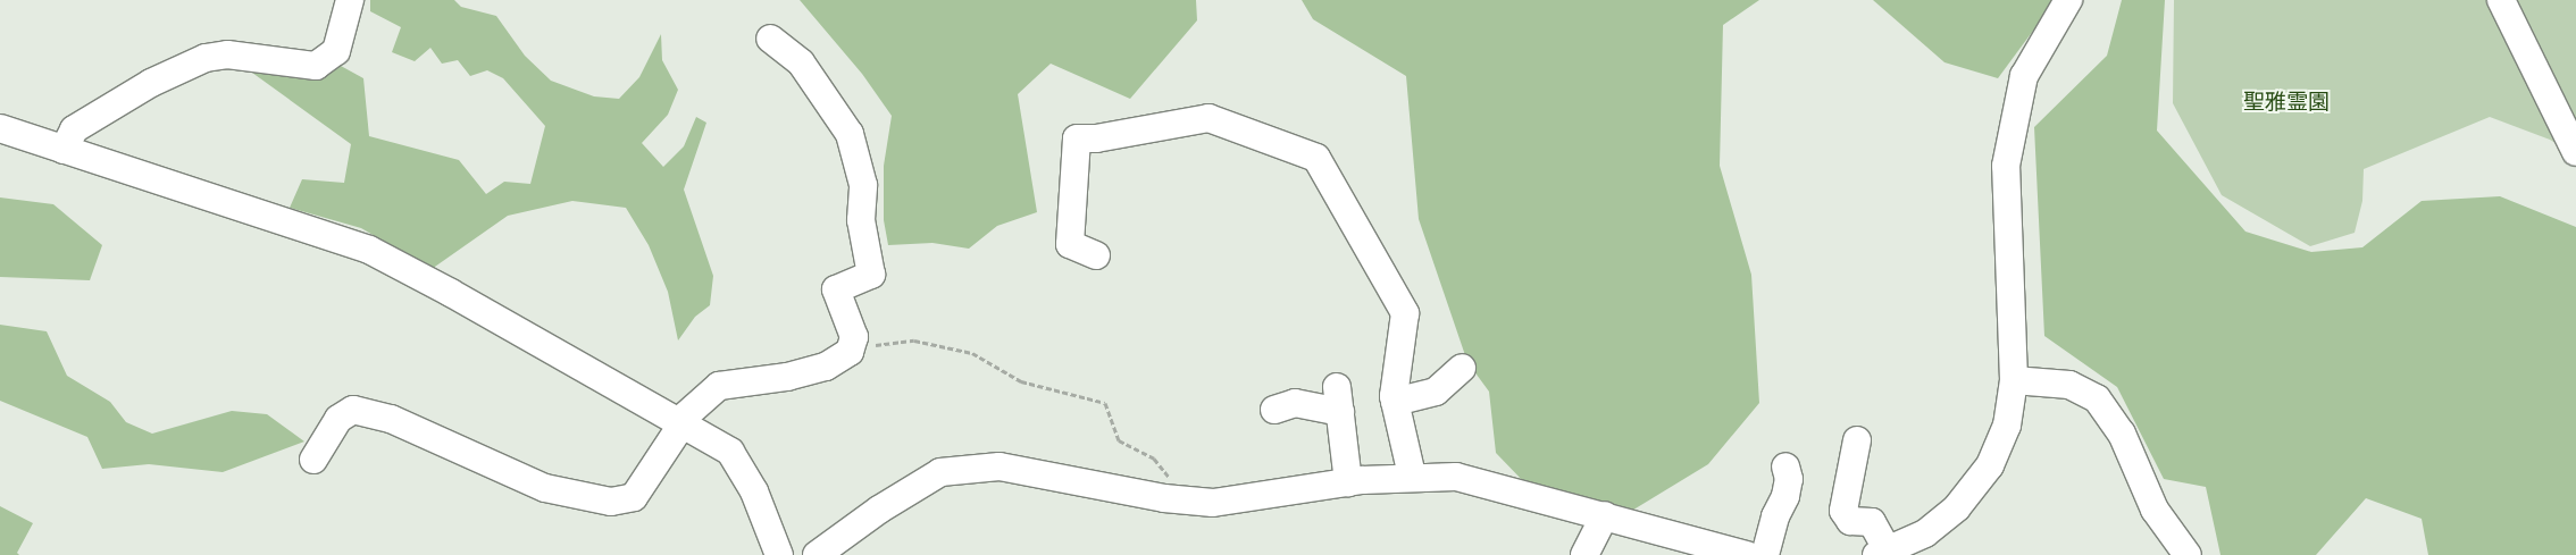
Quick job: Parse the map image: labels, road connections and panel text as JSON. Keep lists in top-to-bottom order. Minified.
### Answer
{"parks":["聖雅霊園"]}
